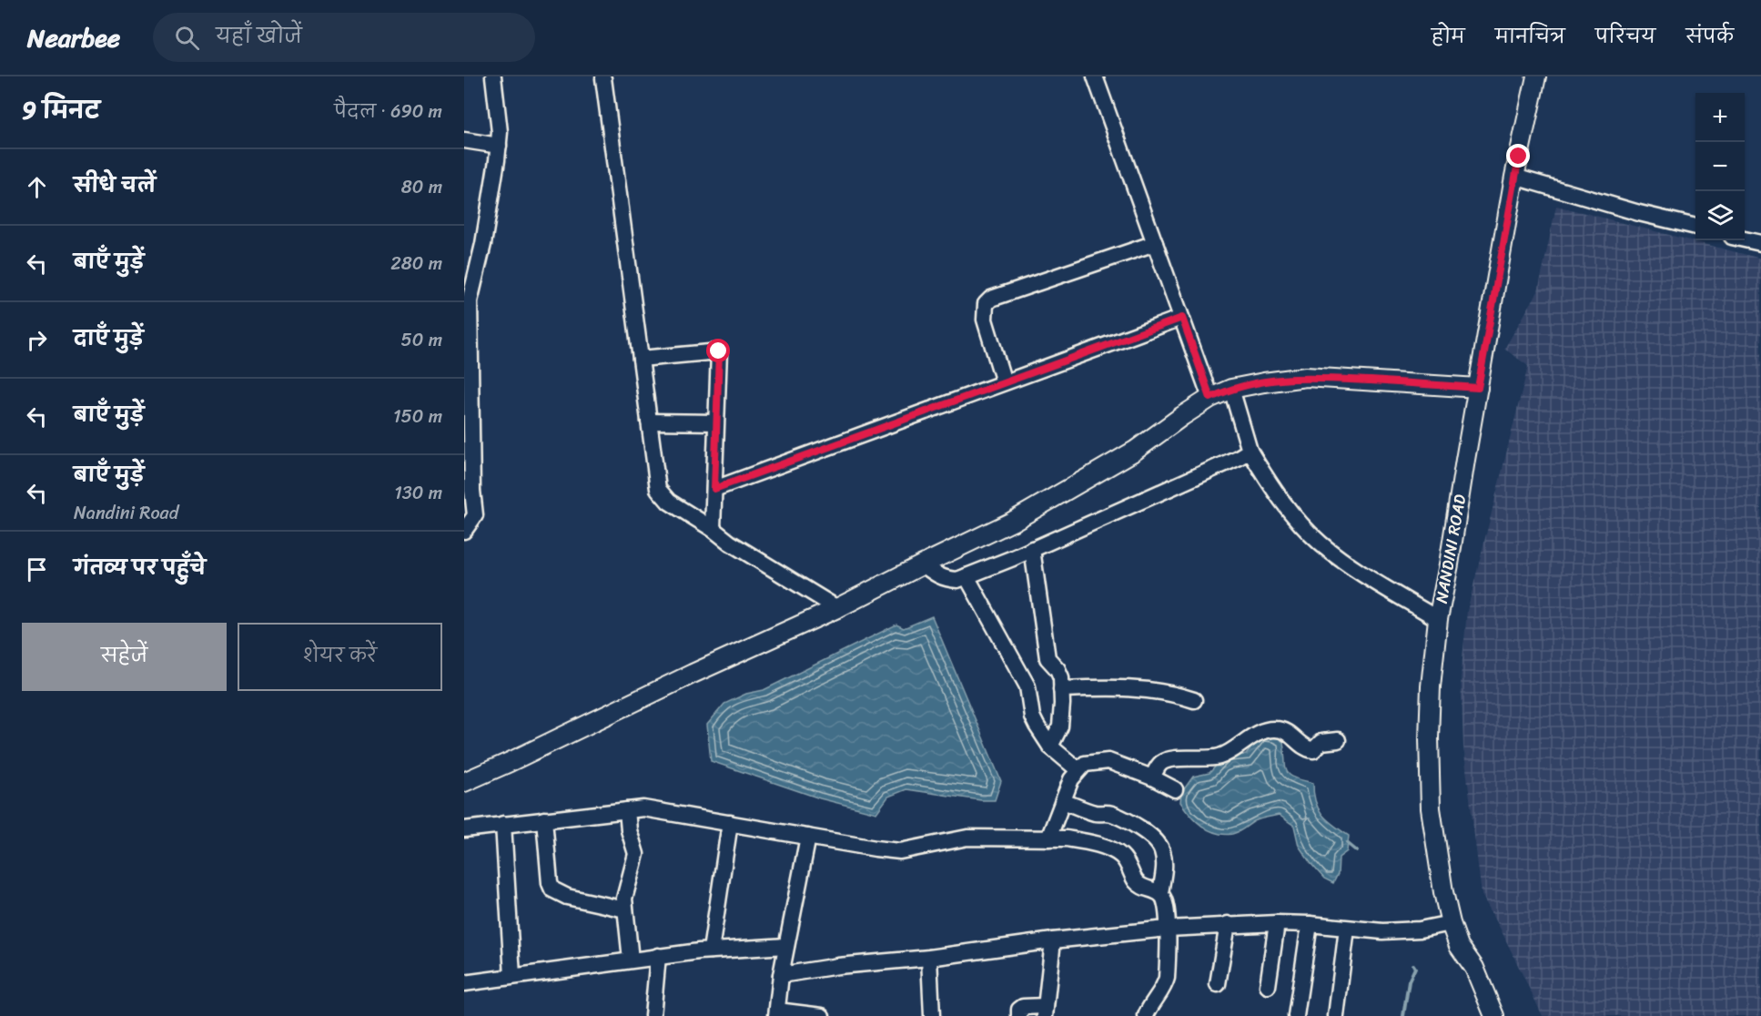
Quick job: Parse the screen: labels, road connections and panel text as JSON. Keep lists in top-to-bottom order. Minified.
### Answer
{"streets":{"main road":["NANDINI ROAD"]},"page":{"header":"Nearbee","search":"यहाँ खोजें","nav":["होम","मानचित्र","परिचय","संपर्क"],"heading":["9 मिनट","पैदल · 690 m"],"map_buttons":["+","−"],"list":[["सीधे चलें","80 m"],["बाएँ मुड़ें","280 m"],["दाएँ मुड़ें","50 m"],["बाएँ मुड़ें","150 m"],["बाएँ मुड़ें","Nandini Road","130 m"],"गंतव्य पर पहुँचे"],"buttons":["सहेजें","शेयर करें"]}}
